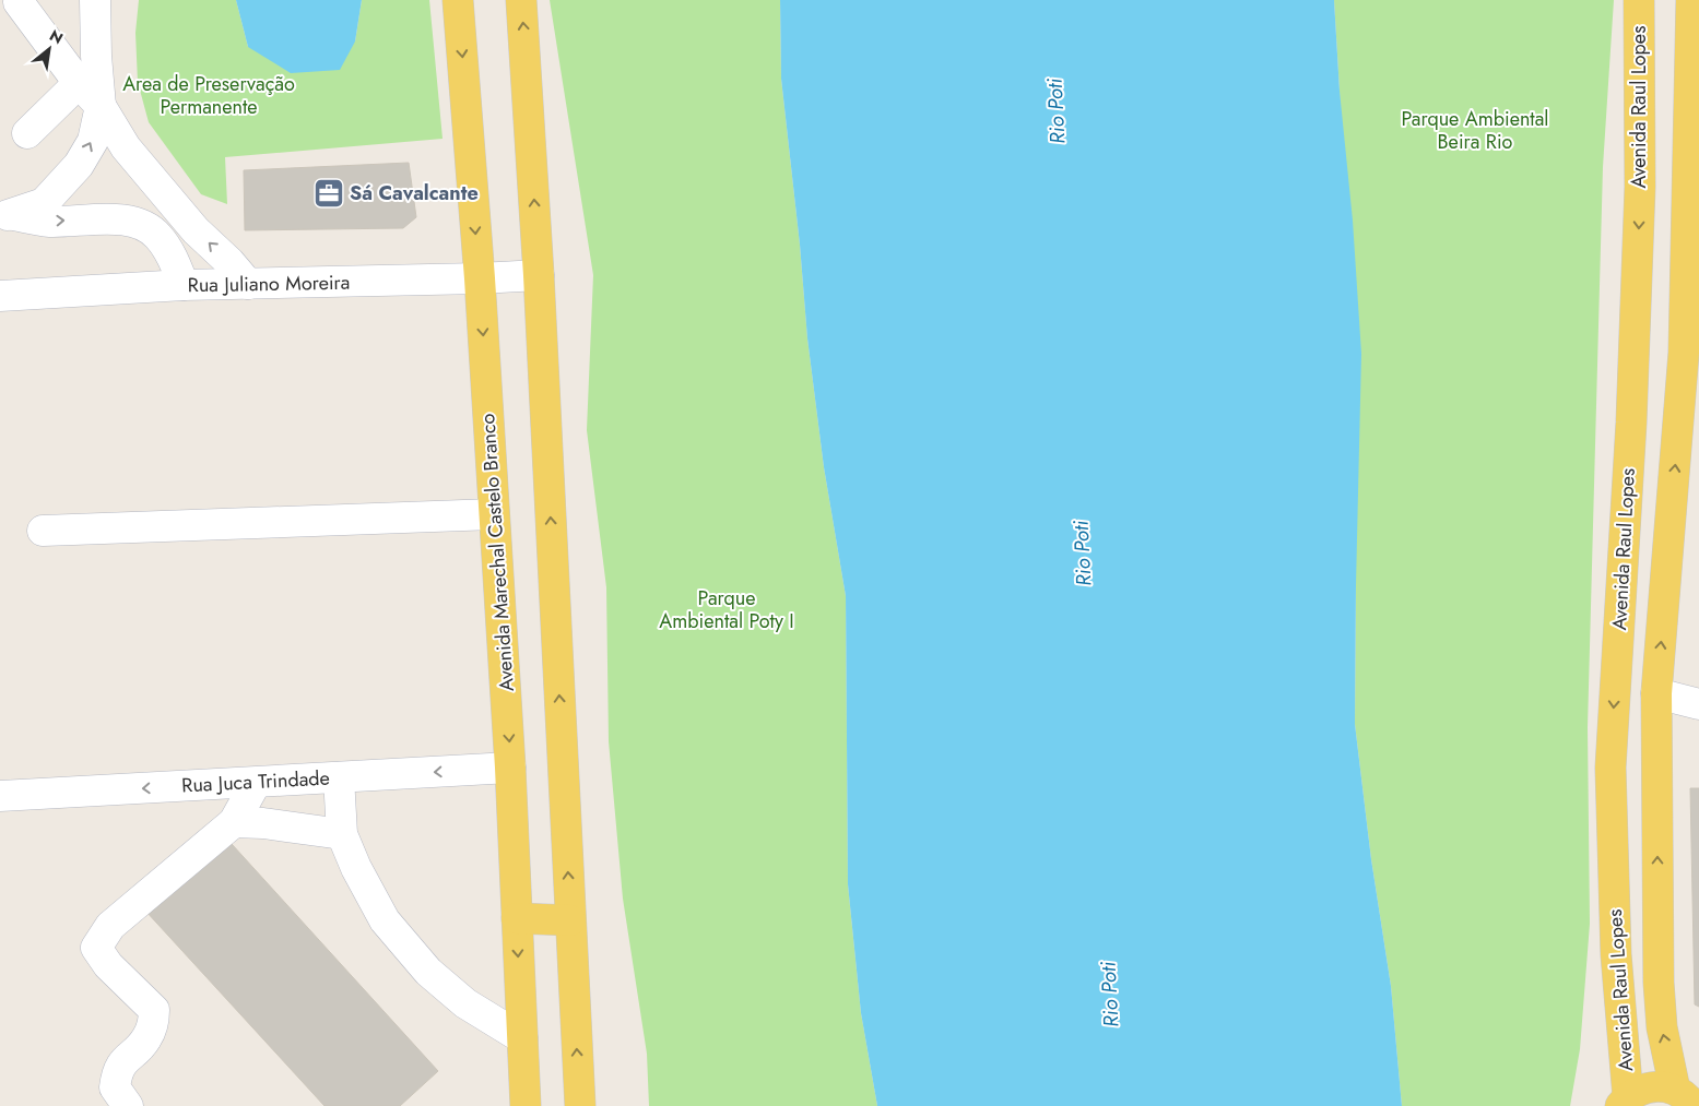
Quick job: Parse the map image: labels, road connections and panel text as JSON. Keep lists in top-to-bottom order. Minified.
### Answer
{"streets":{"main road":["Avenida Raul Lopes","Avenida Marechal Castelo Branco"],"street":["Rua Juliano Moreira","Rua Juca Trindade"]},"crossings":[["Rua Juliano Moreira","Avenida Marechal Castelo Branco"],["Avenida Marechal Castelo Branco","Rua Juca Trindade"]],"water":["Rio Poti"],"parks":["Area de Preservação Permanente","Parque Ambiental Beira Rio","Parque Ambiental Poty I"],"places":{"office":["Sá Cavalcante"]},"north":"top right"}
